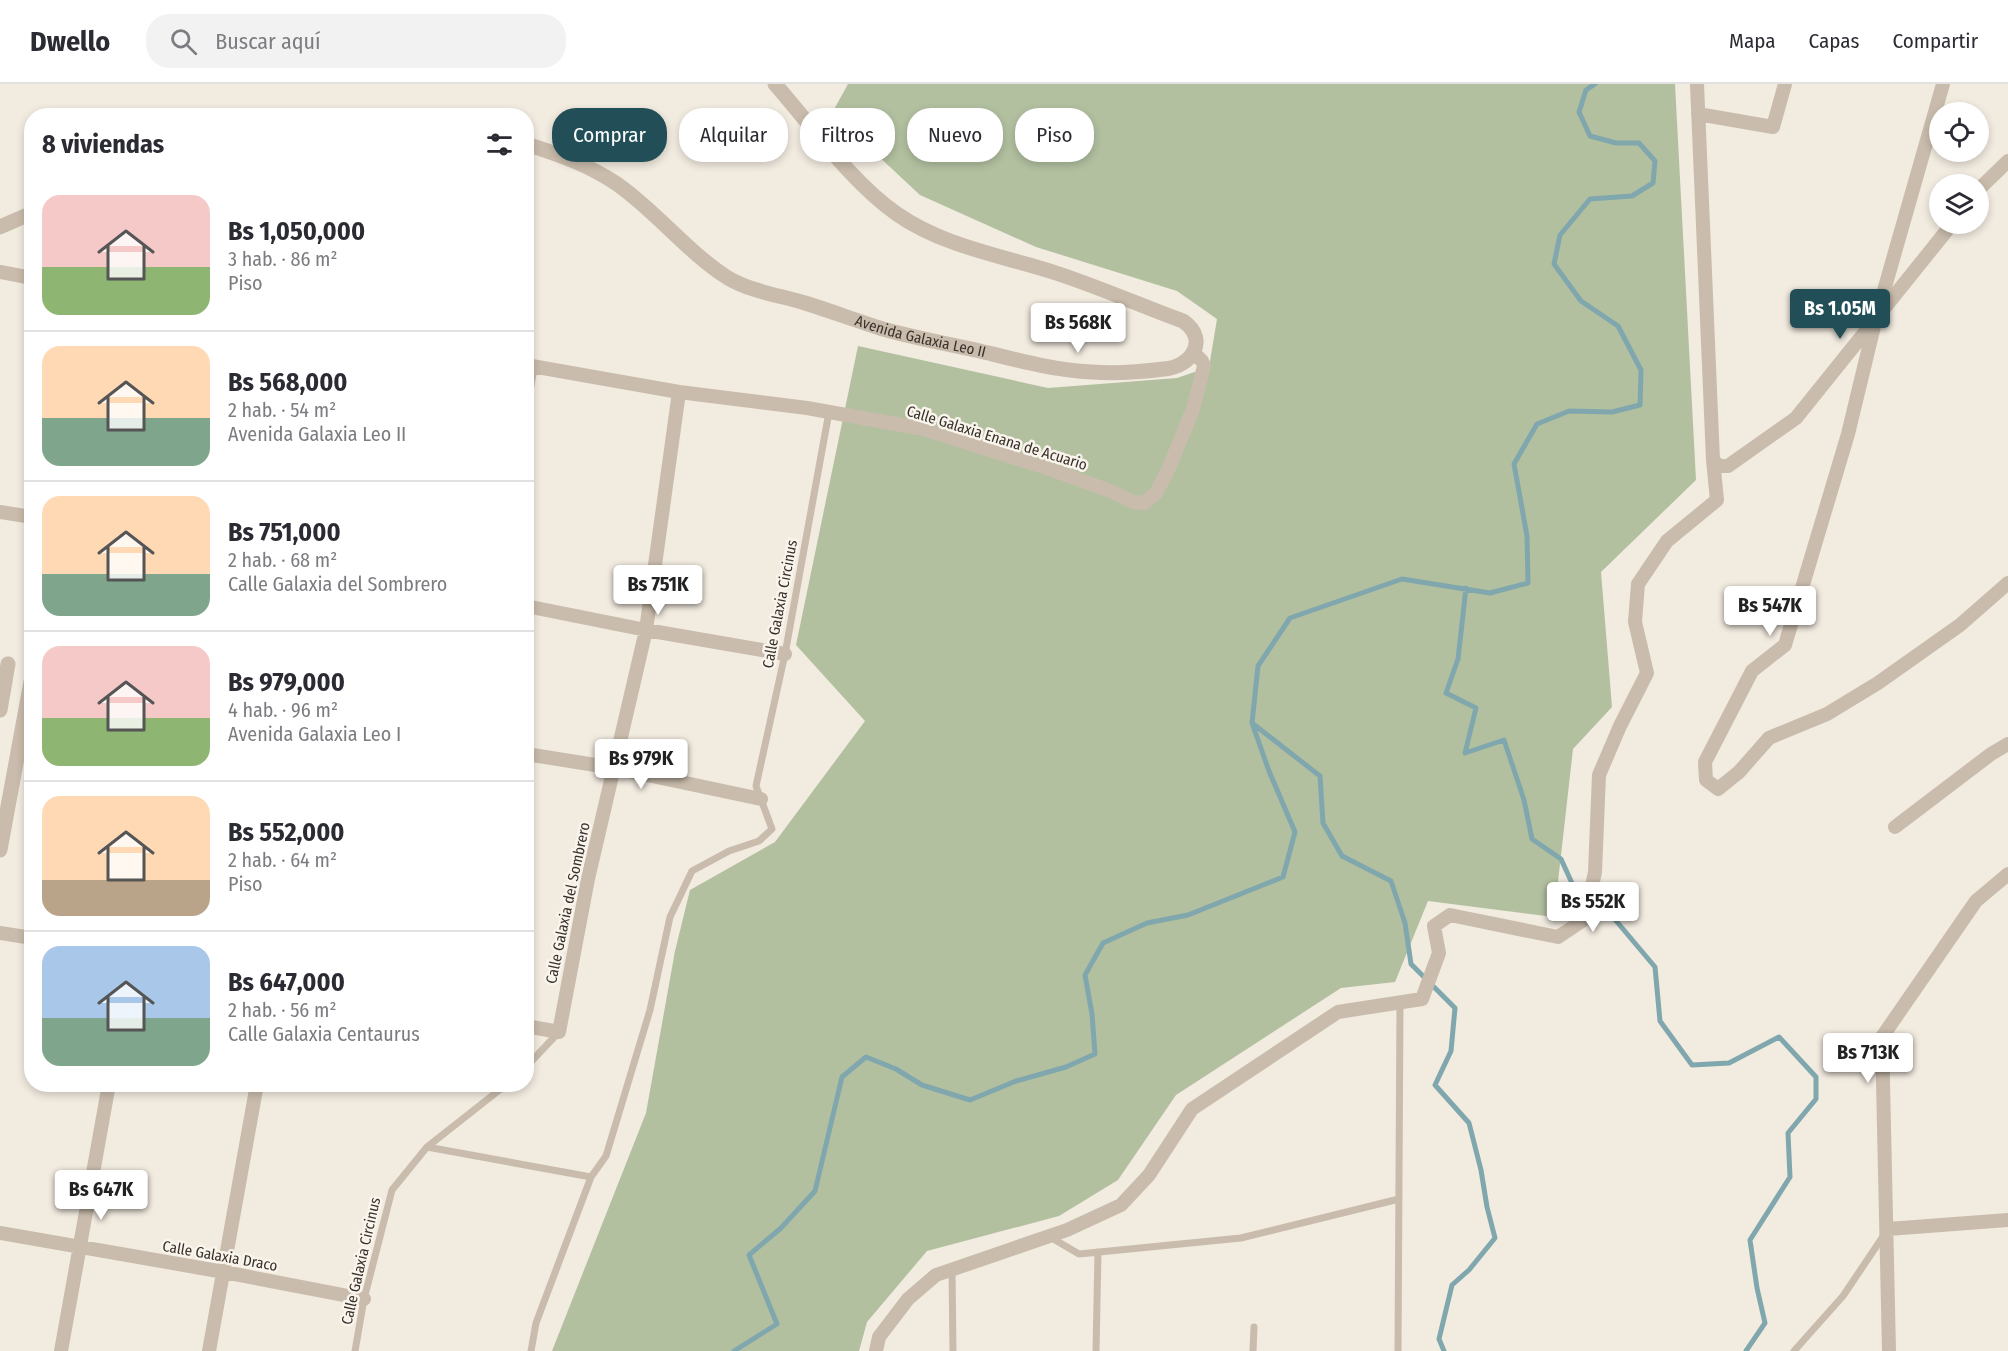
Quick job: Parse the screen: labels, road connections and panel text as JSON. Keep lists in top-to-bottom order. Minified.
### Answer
{"streets":{"street":["Avenida Galaxia Leo II","Calle Galaxia Enana de Acuario","Calle Galaxia del Sombrero","Calle Galaxia Draco"],"lane":["Calle Galaxia Circinus"]},"crossings":[["Avenida Galaxia Leo II","Calle Galaxia Enana de Acuario"],["Calle Galaxia Enana de Acuario","Calle Galaxia Circinus"],["Calle Galaxia Enana de Acuario","Calle Galaxia del Sombrero"],["Calle Galaxia Circinus","Calle Galaxia Draco"]],"page":{"header":"Dwello","search":"Buscar aquí","nav":["Mapa","Capas","Compartir"],"chip":["Comprar","Alquilar","Filtros","Nuevo","Piso"],"heading":"8 viviendas","list":[{"name":"Bs 1,050,000","note":"3 hab. · 86 m² · Piso"},{"name":"Bs 568,000","note":"2 hab. · 54 m² · Avenida Galaxia Leo II"},{"name":"Bs 751,000","note":"2 hab. · 68 m² · Calle Galaxia del Sombrero"},{"name":"Bs 979,000","note":"4 hab. · 96 m² · Avenida Galaxia Leo I"},{"name":"Bs 552,000","note":"2 hab. · 64 m² · Piso"},{"name":"Bs 647,000","note":"2 hab. · 56 m² · Calle Galaxia Centaurus"}],"price":["Bs 1.05M","Bs 568K","Bs 751K","Bs 547K","Bs 979K","Bs 552K","Bs 713K","Bs 647K"]}}
